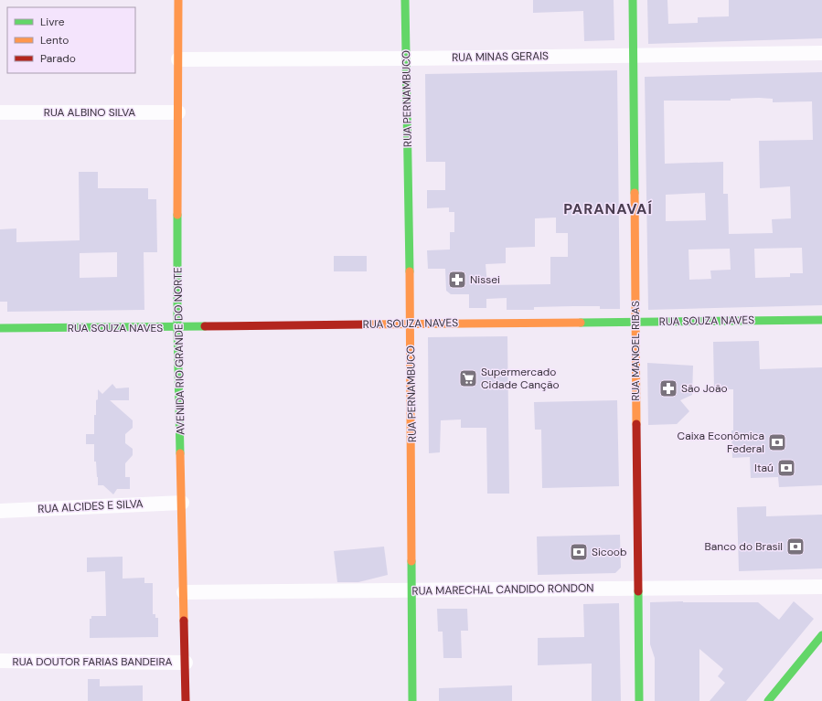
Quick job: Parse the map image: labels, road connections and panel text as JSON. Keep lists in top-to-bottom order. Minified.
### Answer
{"streets":{"street":["RUA MINAS GERAIS","RUA PERNAMBUCO","RUA ALBINO SILVA","RUA SOUZA NAVES","AVENIDA RIO GRANDE DO NORTE","RUA MANOEL RIBAS","RUA ALCIDES E SILVA","RUA MARECHAL CANDIDO RONDON","RUA DOUTOR FARIAS BANDEIRA"]},"crossings":[["RUA MINAS GERAIS","RUA PERNAMBUCO"],["RUA MINAS GERAIS","AVENIDA RIO GRANDE DO NORTE"],["RUA MINAS GERAIS","RUA MANOEL RIBAS"],["RUA PERNAMBUCO","RUA SOUZA NAVES"],["RUA PERNAMBUCO","RUA MARECHAL CANDIDO RONDON"],["RUA ALBINO SILVA","AVENIDA RIO GRANDE DO NORTE"],["RUA SOUZA NAVES","AVENIDA RIO GRANDE DO NORTE"],["RUA SOUZA NAVES","RUA MANOEL RIBAS"],["AVENIDA RIO GRANDE DO NORTE","RUA ALCIDES E SILVA"],["AVENIDA RIO GRANDE DO NORTE","RUA MARECHAL CANDIDO RONDON"],["AVENIDA RIO GRANDE DO NORTE","RUA DOUTOR FARIAS BANDEIRA"],["RUA MANOEL RIBAS","RUA MARECHAL CANDIDO RONDON"]],"districts":["PARANAVAÍ"],"places":{"pharmacy":["Nissei","São João"],"supermarket":["Supermercado Cidade Canção"],"bank":["Caixa Econômica Federal","Itaú","Banco do Brasil","Sicoob"]},"legend":["Livre","Lento","Parado"]}
